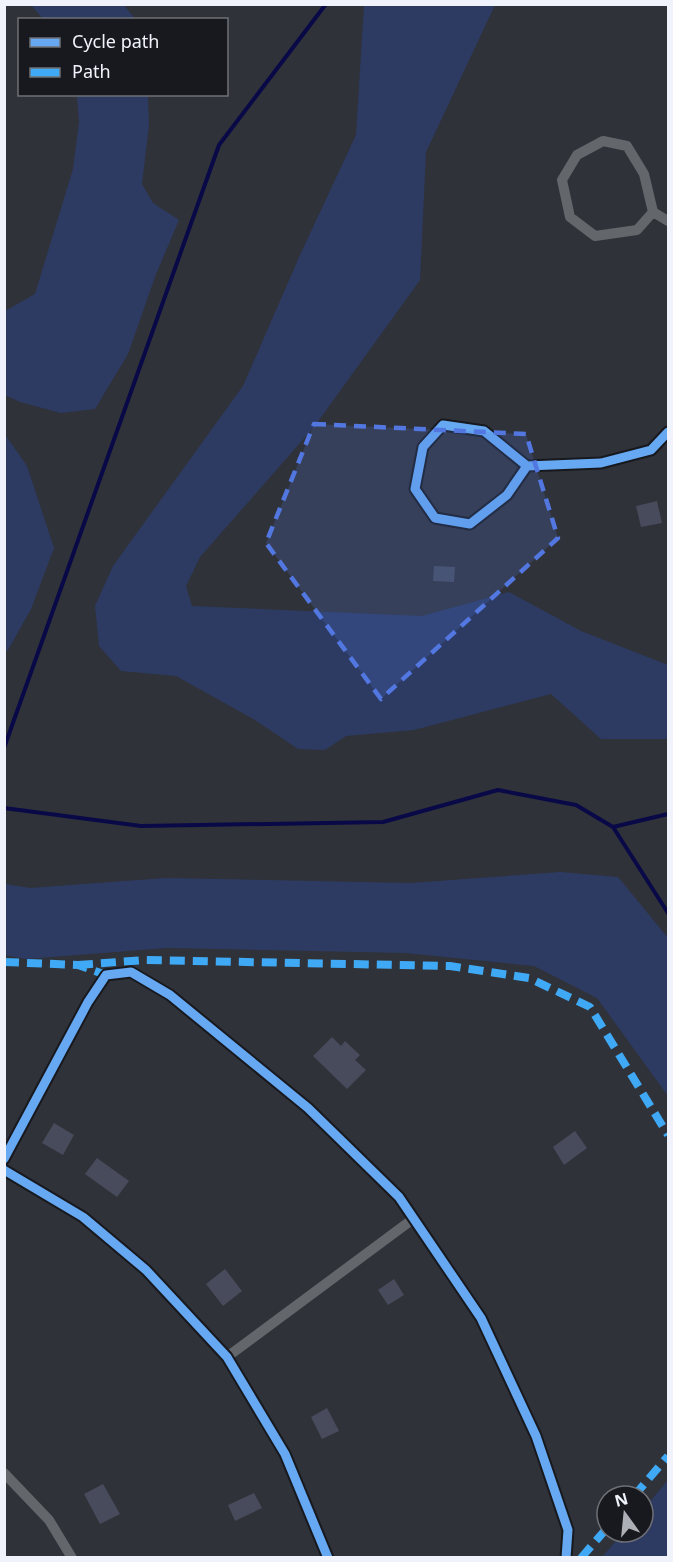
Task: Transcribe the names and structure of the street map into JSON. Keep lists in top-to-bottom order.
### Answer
{
  "legend": ["Cycle path", "Path"],
  "north": "top"
}
